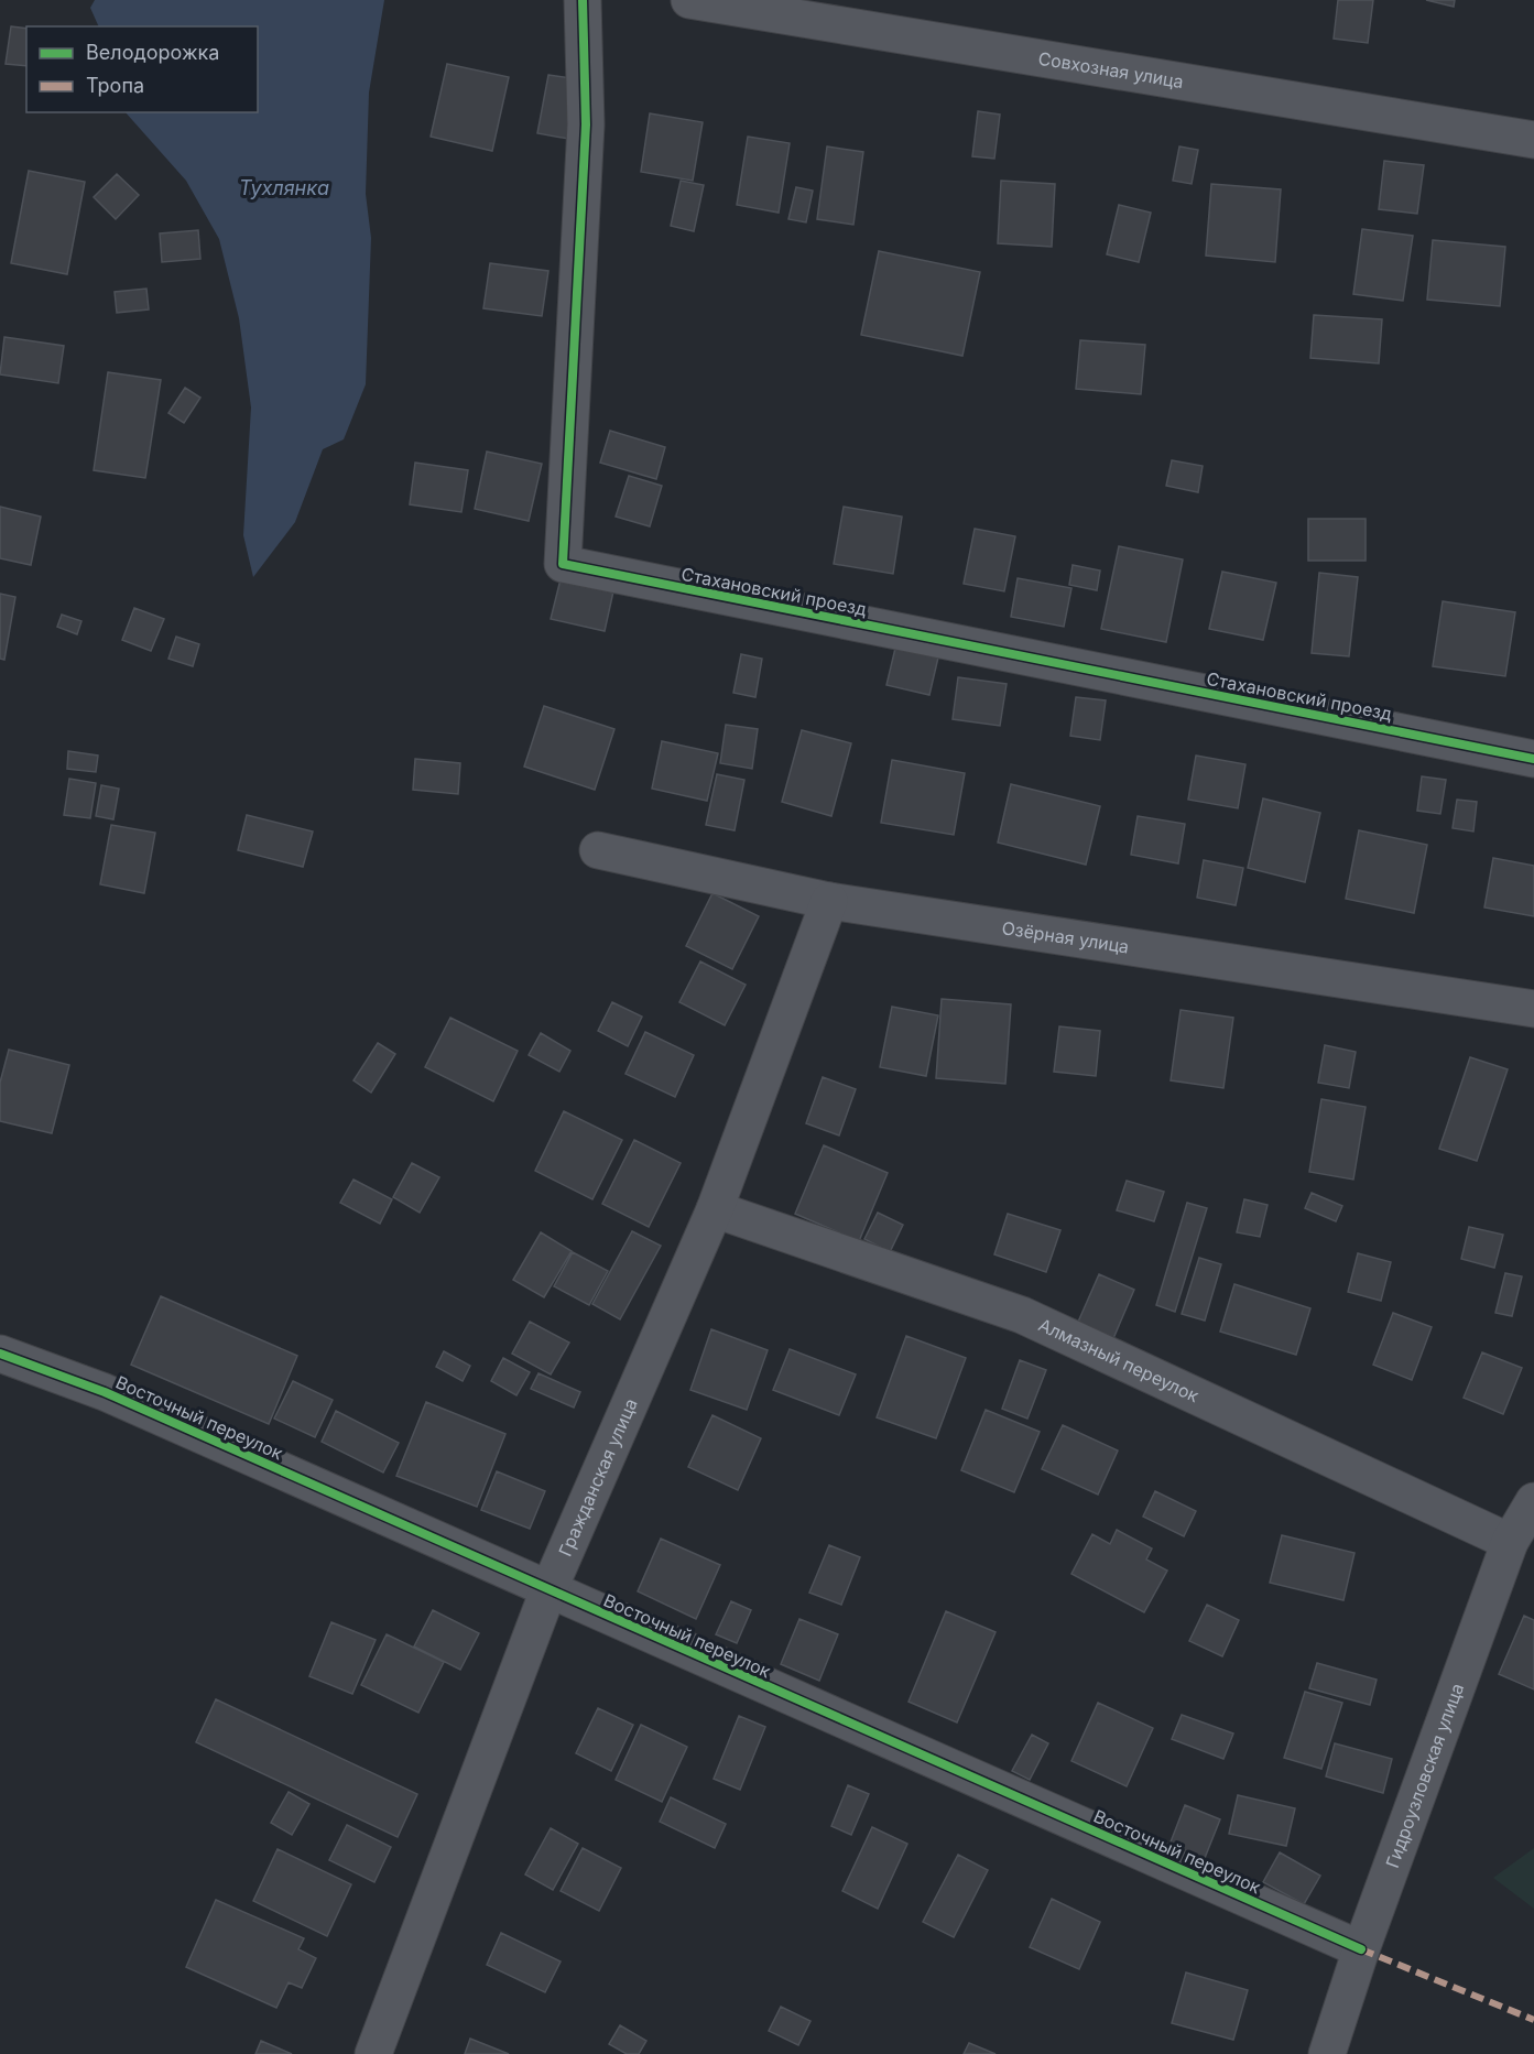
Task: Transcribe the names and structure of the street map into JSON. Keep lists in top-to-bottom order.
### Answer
{
  "streets": {
    "street": [
      "Совхозная улица",
      "Стахановский проезд",
      "Озёрная улица",
      "Алмазный переулок",
      "Восточный переулок",
      "Гражданская улица",
      "Гидроузловская улица"
    ]
  },
  "crossings": [
    ["Озёрная улица", "Гражданская улица"],
    ["Алмазный переулок", "Гражданская улица"],
    ["Алмазный переулок", "Гидроузловская улица"],
    ["Восточный переулок", "Гражданская улица"],
    ["Восточный переулок", "Гидроузловская улица"]
  ],
  "water": ["Тухлянка"],
  "legend": ["Велодорожка", "Тропа"]
}
